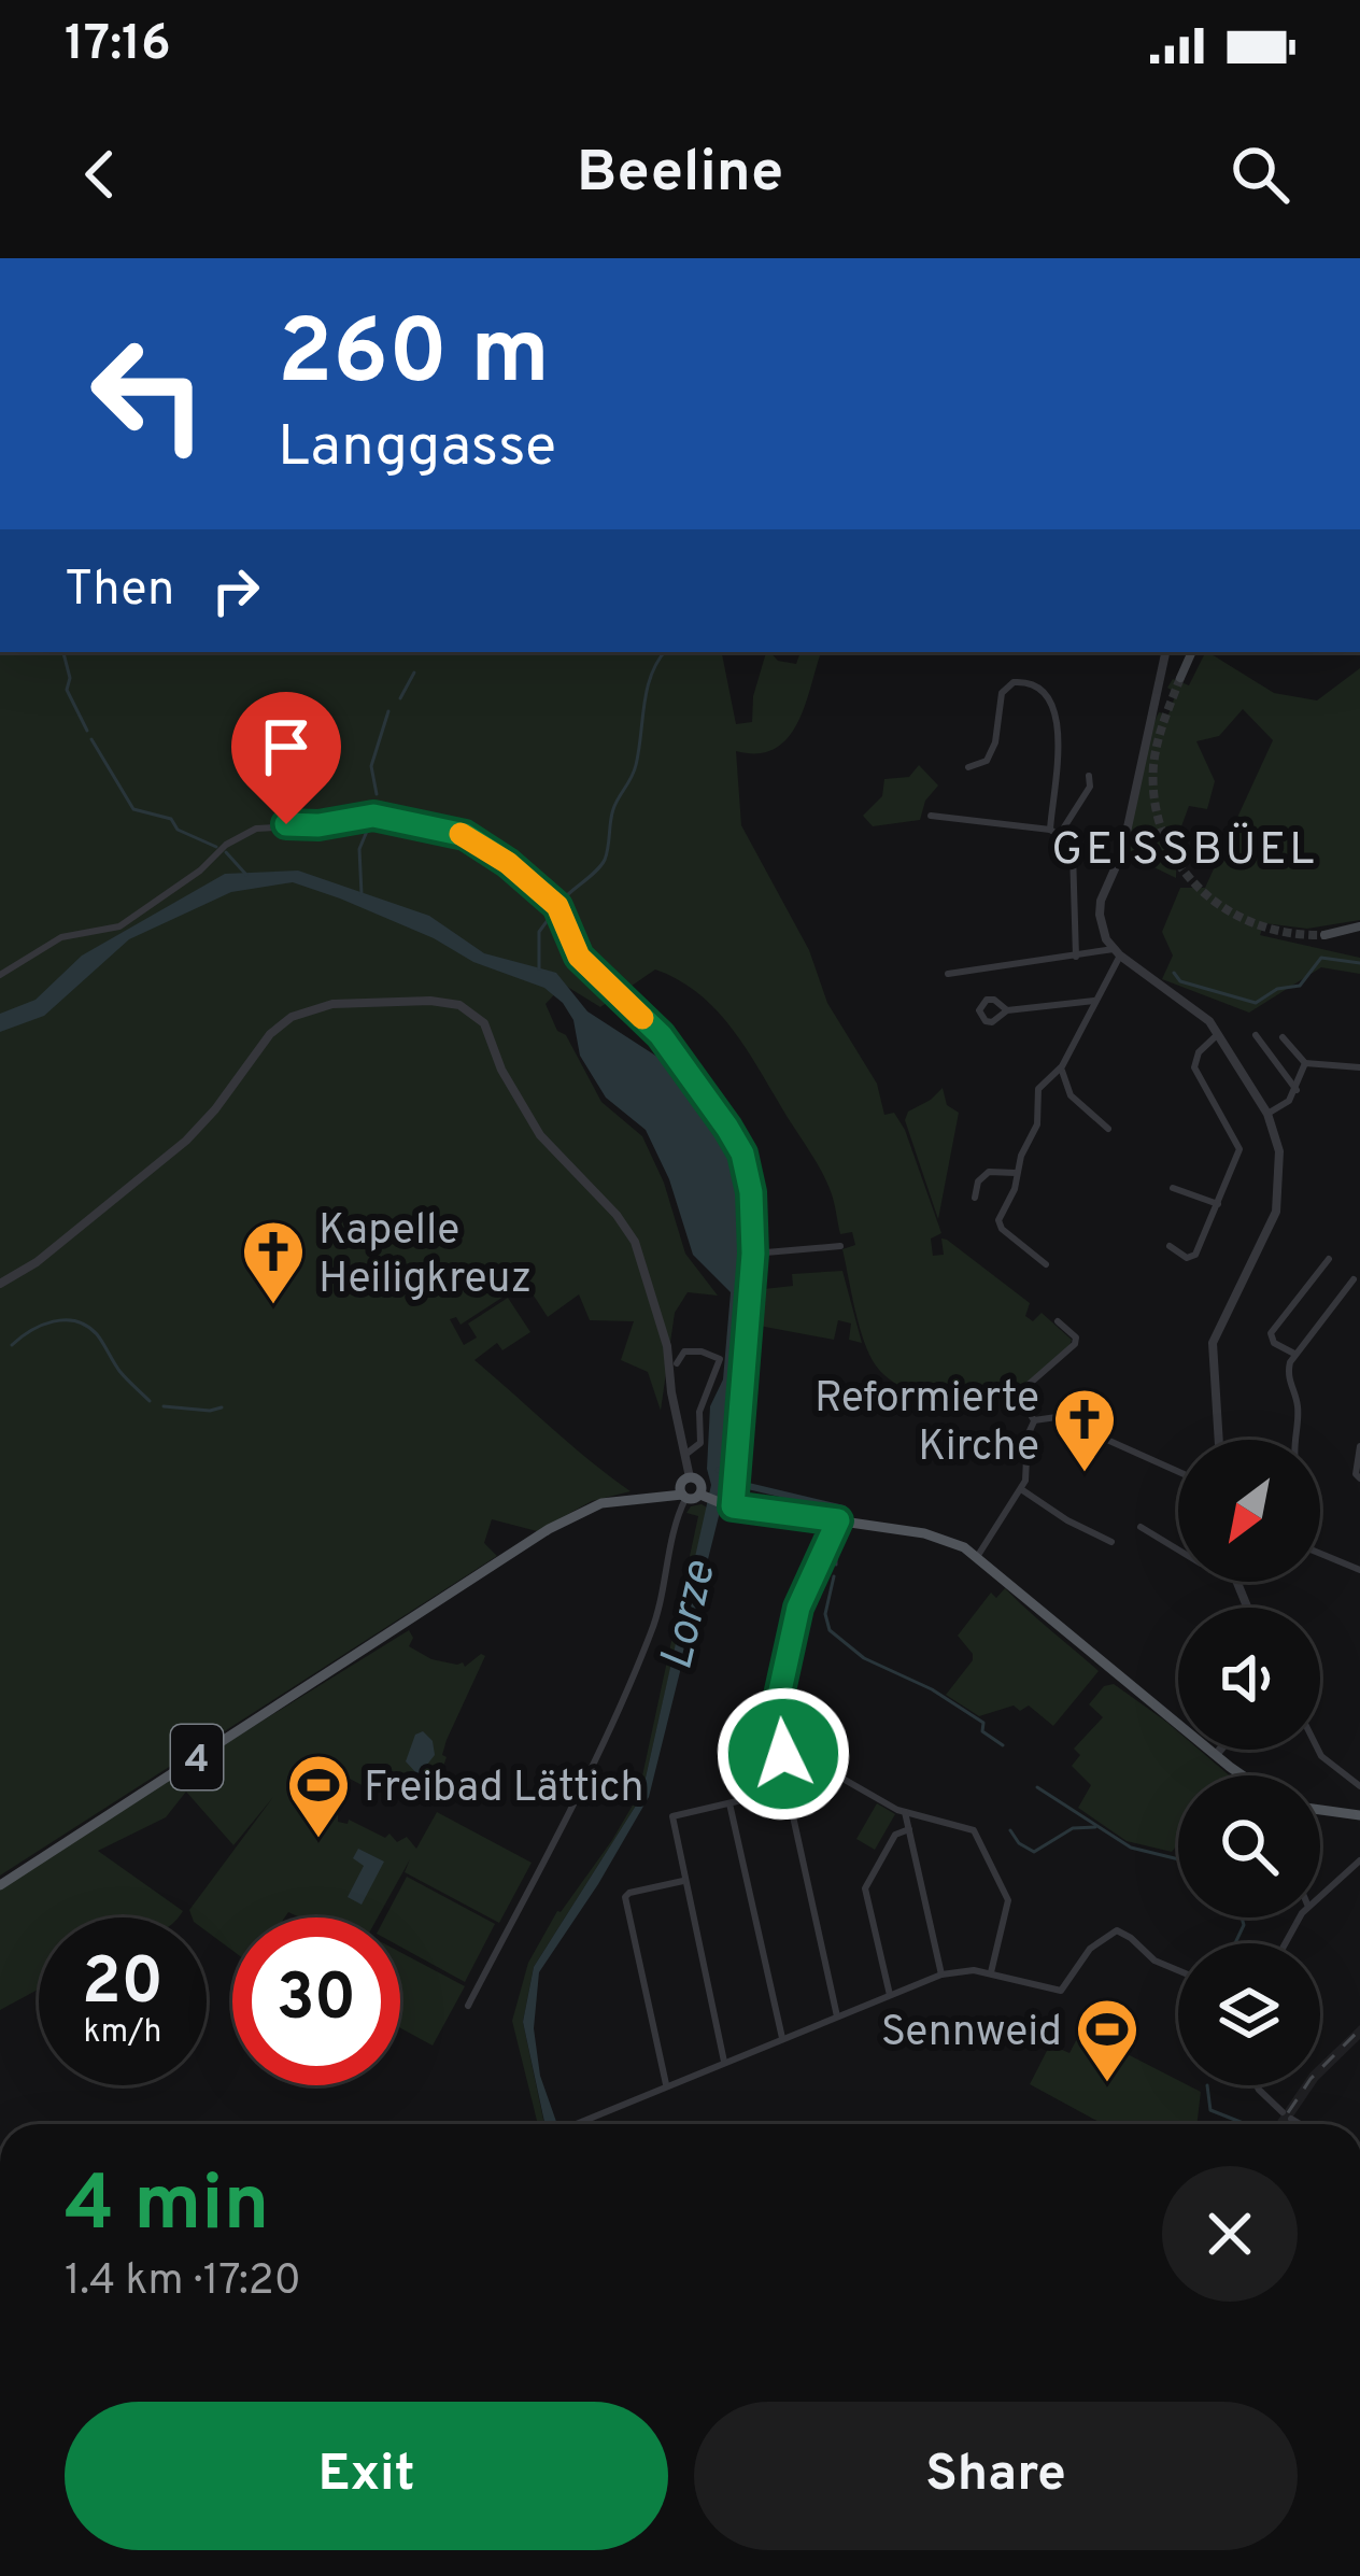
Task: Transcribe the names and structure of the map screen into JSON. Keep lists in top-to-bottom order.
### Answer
{
  "streets": {
    "main road": ["4"]
  },
  "districts": ["GEISSBÜEL"],
  "water": ["Lorze"],
  "places": {
    "church": ["Kapelle Heiligkreuz", "Reformierte Kirche"],
    "sports": ["Freibad Lättich", "Sennweid"]
  },
  "north": "bottom left",
  "page": {
    "status": "17:16",
    "header": "Beeline",
    "turn": ["260 m", "Langgasse"],
    "then": "Then",
    "speed": "20 km/h",
    "limit": "30",
    "heading": ["4 min", "1.4 km · 17:20"],
    "buttons": ["Exit", "Share"]
  }
}
